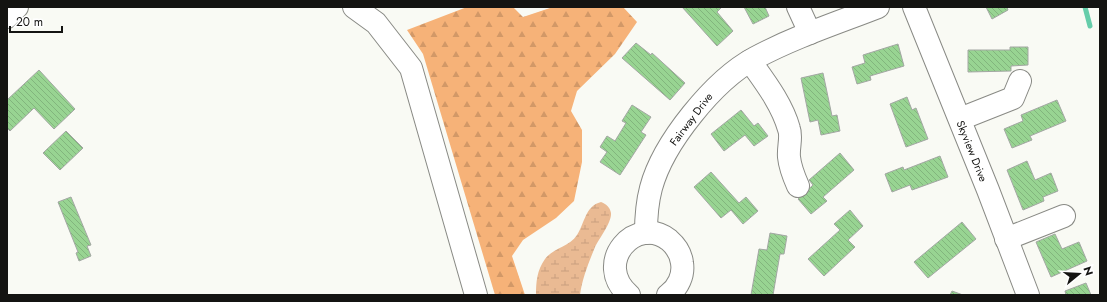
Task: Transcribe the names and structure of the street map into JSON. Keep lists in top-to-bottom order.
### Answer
{
  "streets": {
    "street": ["Fairway Drive", "Skyview Drive"]
  },
  "scale_bar": "20 m",
  "north": "right"
}
